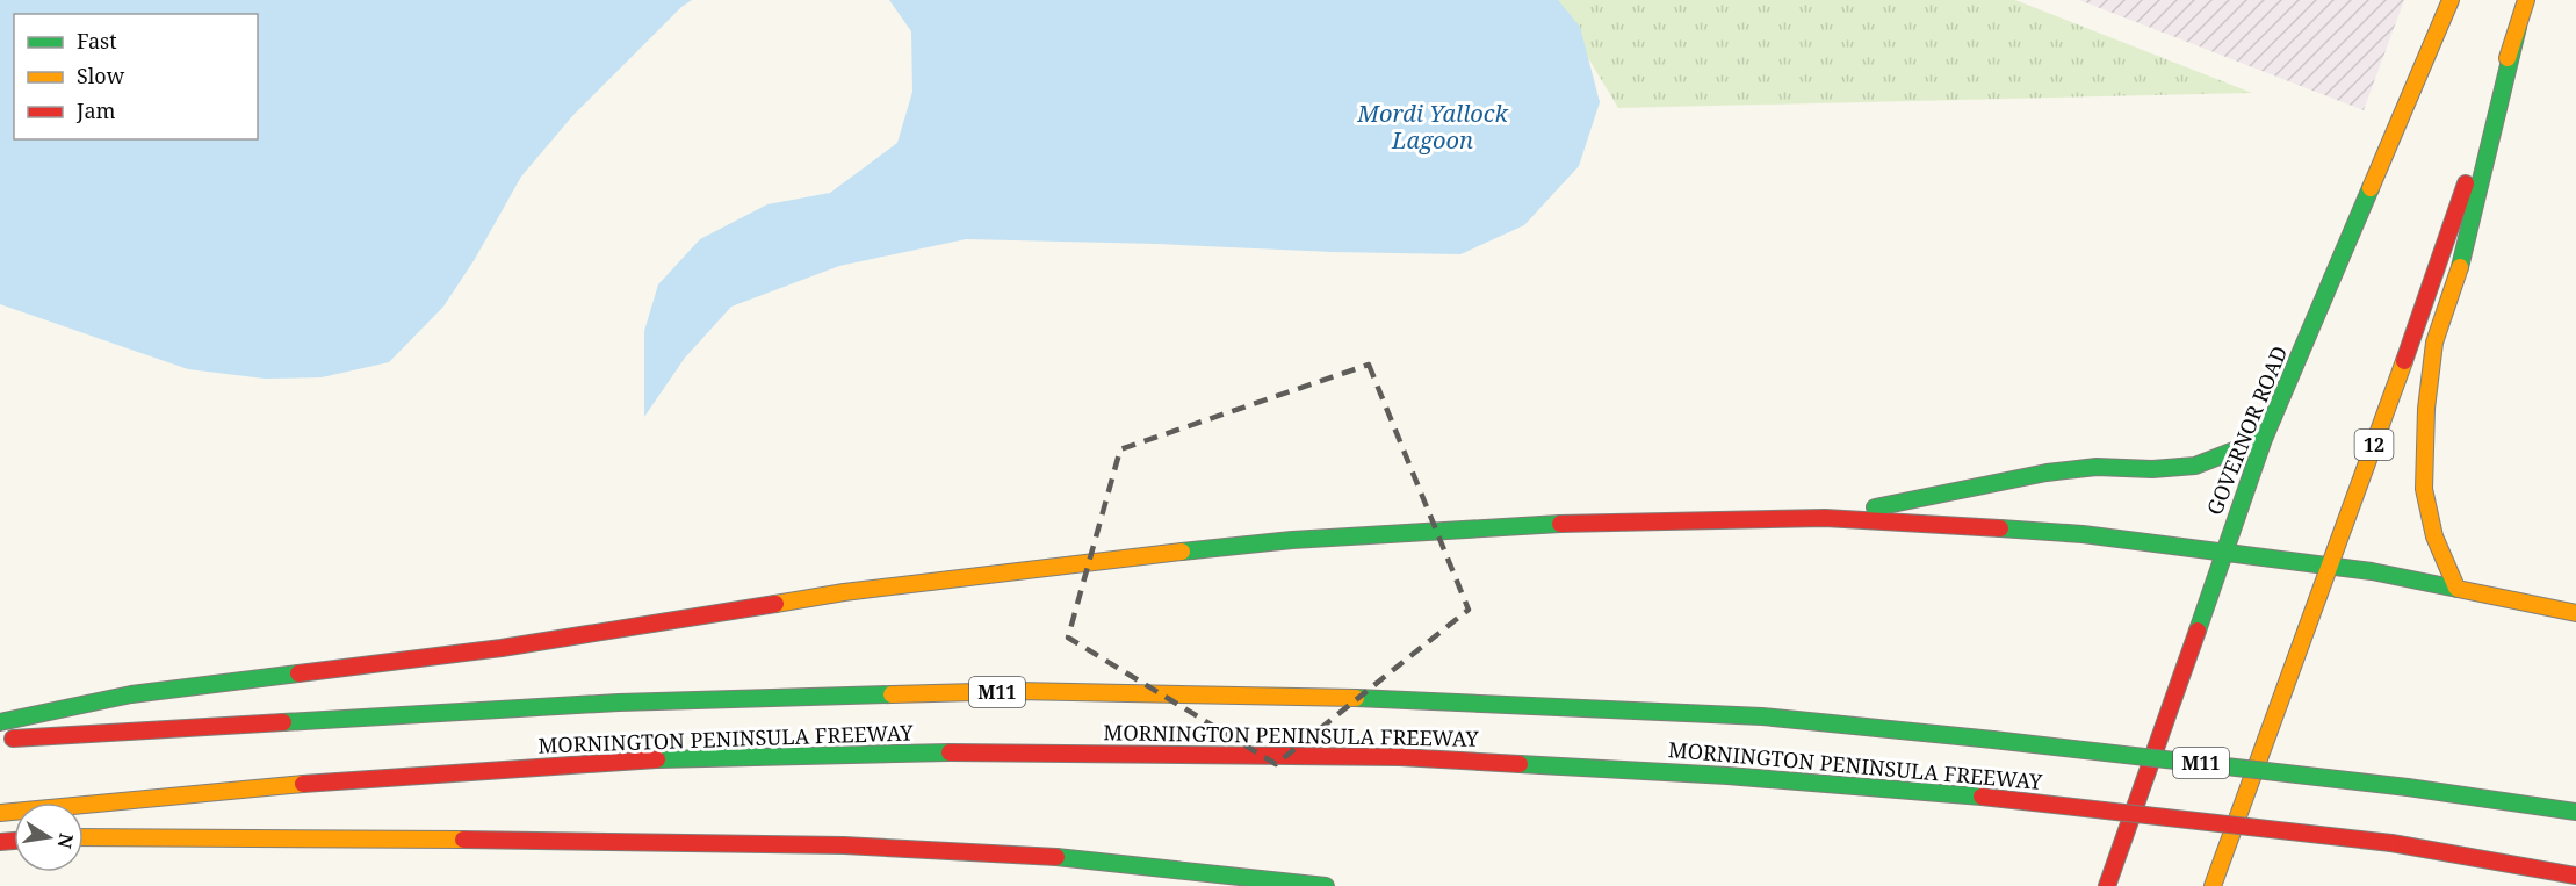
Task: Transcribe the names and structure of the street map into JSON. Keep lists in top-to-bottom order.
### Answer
{
  "streets": {
    "main road": [
      "GOVERNOR ROAD",
      "12",
      "M11",
      "MORNINGTON PENINSULA FREEWAY"
    ]
  },
  "water": ["Mordi Yallock Lagoon"],
  "legend": ["Fast", "Slow", "Jam"],
  "north": "right"
}
